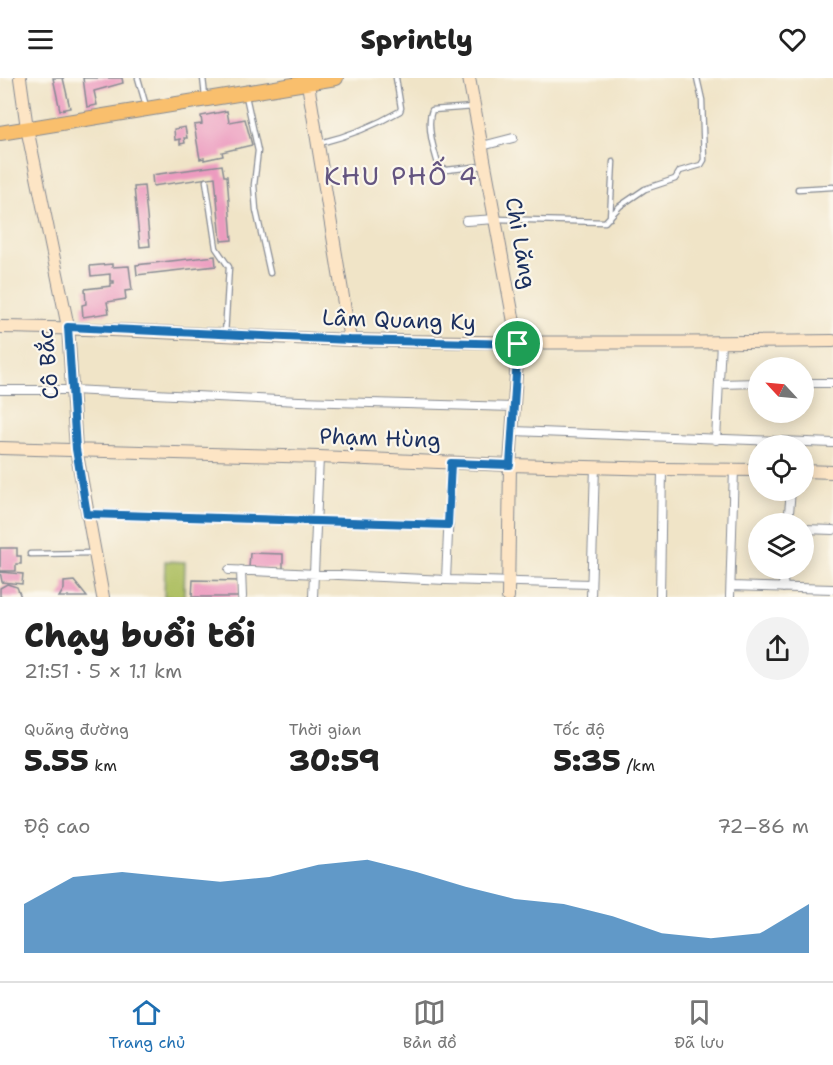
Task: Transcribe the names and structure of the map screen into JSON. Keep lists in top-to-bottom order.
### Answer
{
  "streets": {
    "street": [
      "Chi Lăng",
      "Lâm Quang Ky",
      "Cô Bắc",
      "Phạm Hùng"
    ]
  },
  "crossings": [
    ["Chi Lăng", "Lâm Quang Ky"],
    ["Chi Lăng", "Phạm Hùng"],
    ["Lâm Quang Ky", "Cô Bắc"],
    ["Cô Bắc", "Phạm Hùng"]
  ],
  "districts": ["KHU PHỐ 4"],
  "north": "top left",
  "page": {
    "header": "Sprintly",
    "heading": ["Chạy buổi tối", "21:51 · 5 × 1.1 km"],
    "stats": [
      ["Quãng đường", "5.55 km"],
      ["Thời gian", "30:59"],
      ["Tốc độ", "5:35 /km"]
    ],
    "chart": ["Độ cao", "72–86 m"],
    "tabs": ["Trang chủ", "Bản đồ", "Đã lưu"]
  }
}
